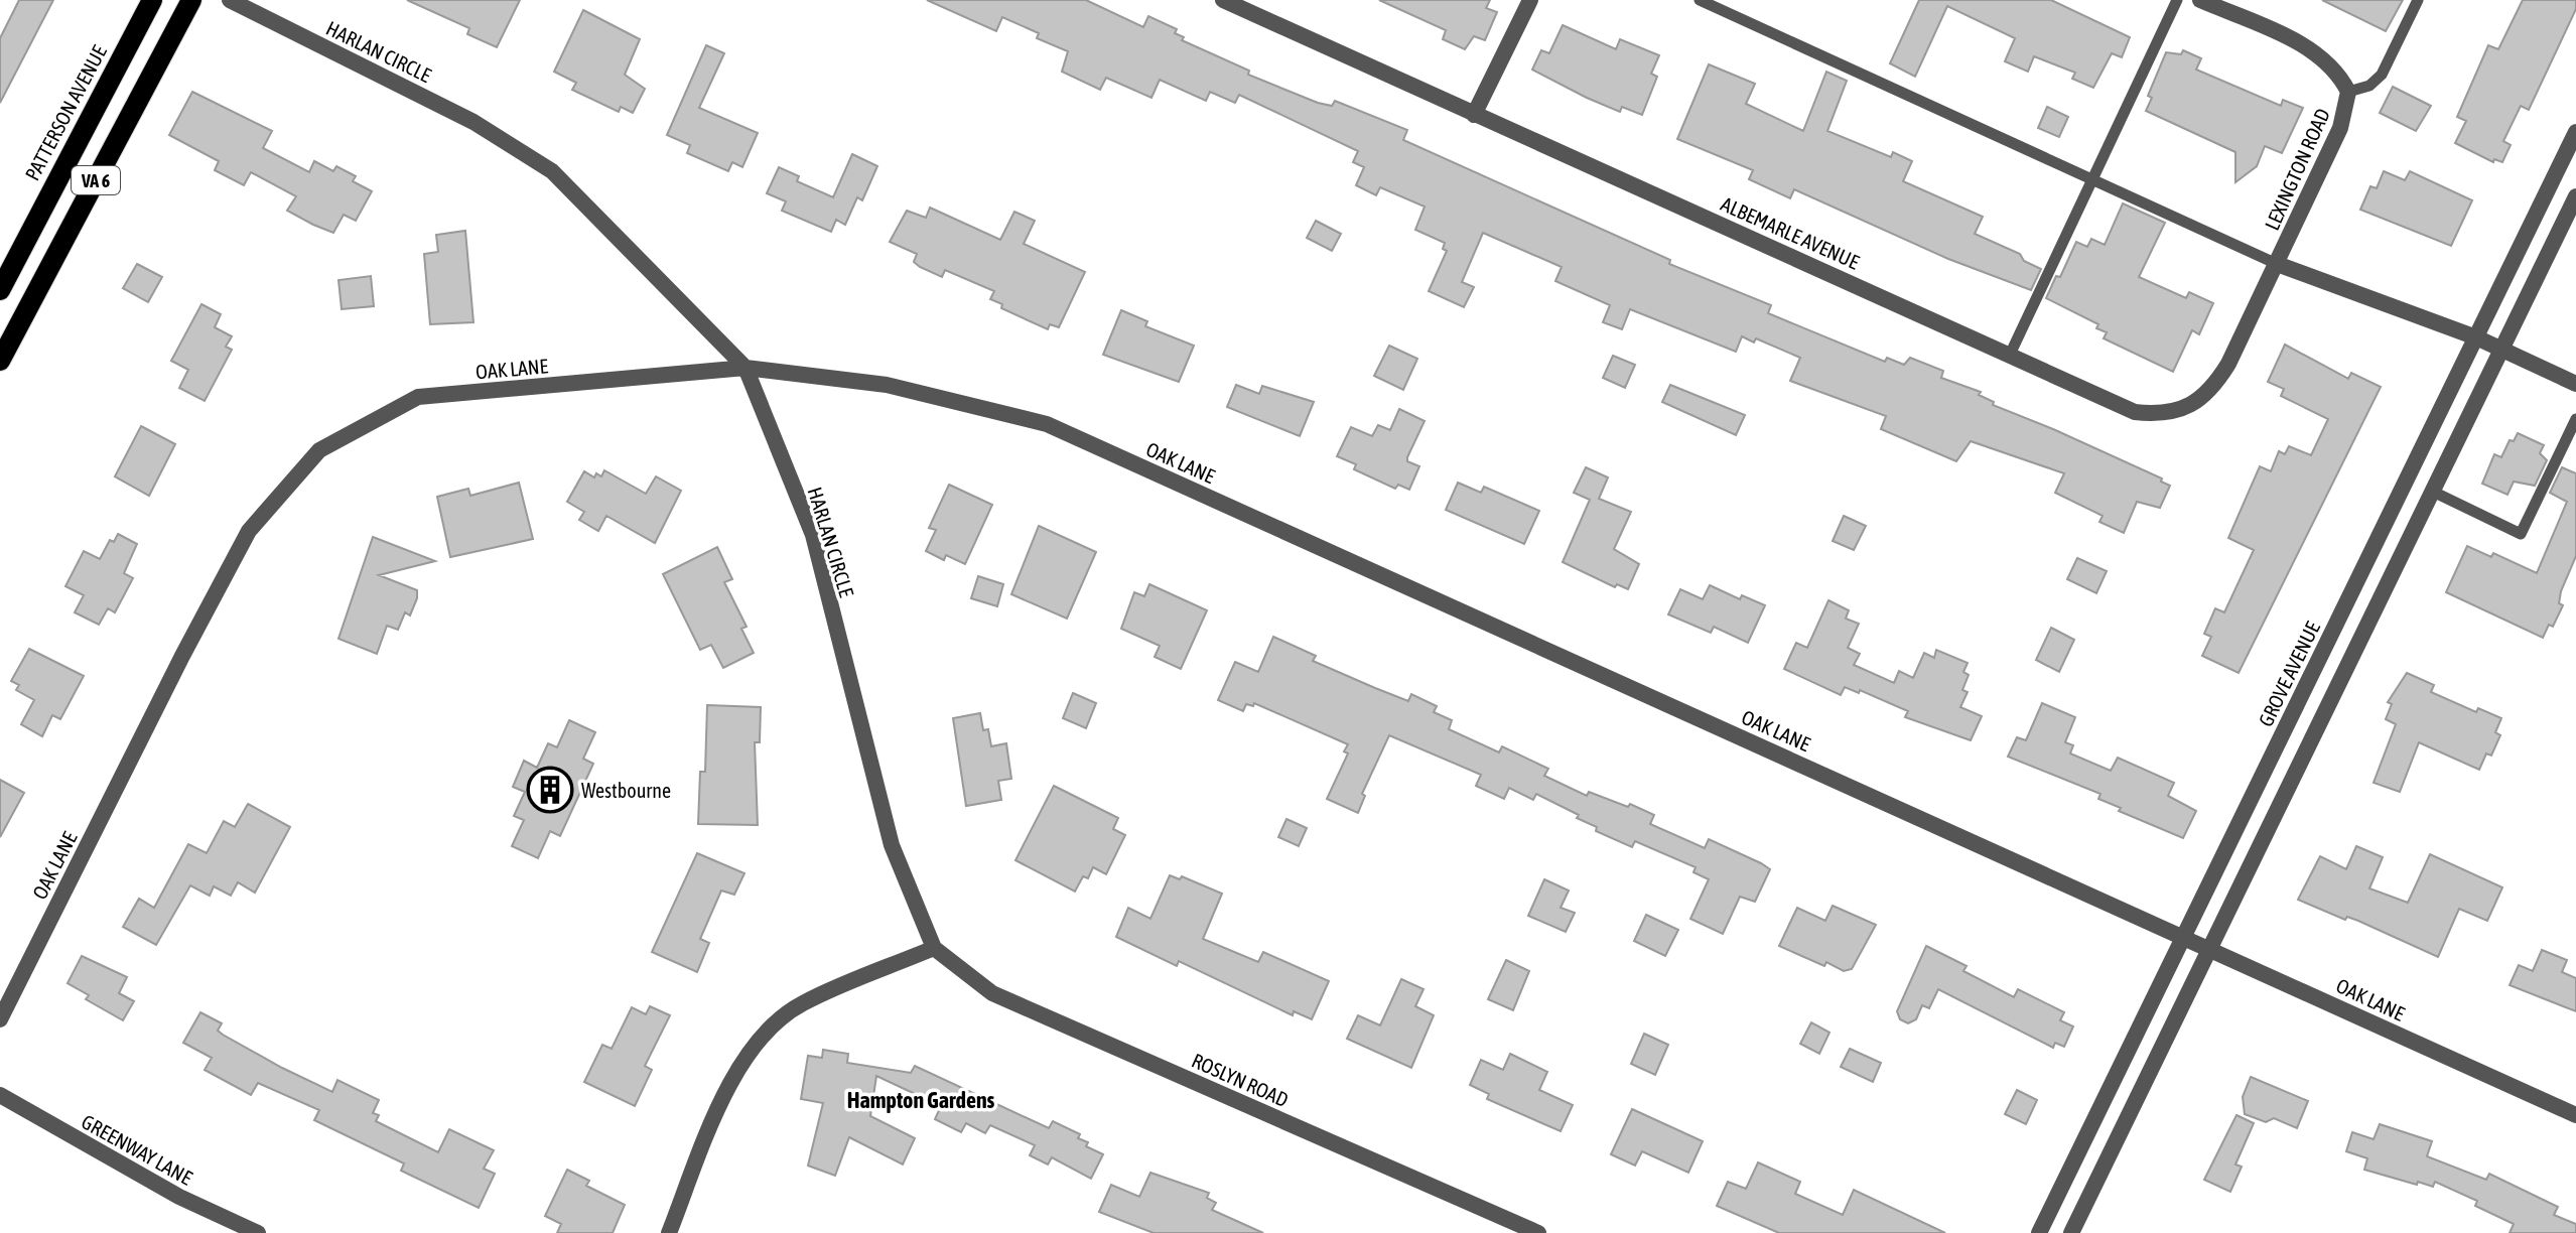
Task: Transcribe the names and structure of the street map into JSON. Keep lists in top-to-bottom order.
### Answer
{
  "streets": {
    "main road": ["PATTERSON AVENUE", "VA 6"],
    "street": [
      "HARLAN CIRCLE",
      "LEXINGTON ROAD",
      "ALBEMARLE AVENUE",
      "OAK LANE",
      "GROVE AVENUE",
      "ROSLYN ROAD",
      "GREENWAY LANE"
    ]
  },
  "crossings": [
    ["HARLAN CIRCLE", "OAK LANE"],
    ["HARLAN CIRCLE", "ROSLYN ROAD"],
    ["LEXINGTON ROAD", "ALBEMARLE AVENUE"],
    ["LEXINGTON ROAD", "GROVE AVENUE"],
    ["OAK LANE", "GROVE AVENUE"]
  ],
  "districts": ["Hampton Gardens"],
  "places": {
    "building": ["Westbourne"]
  }
}
